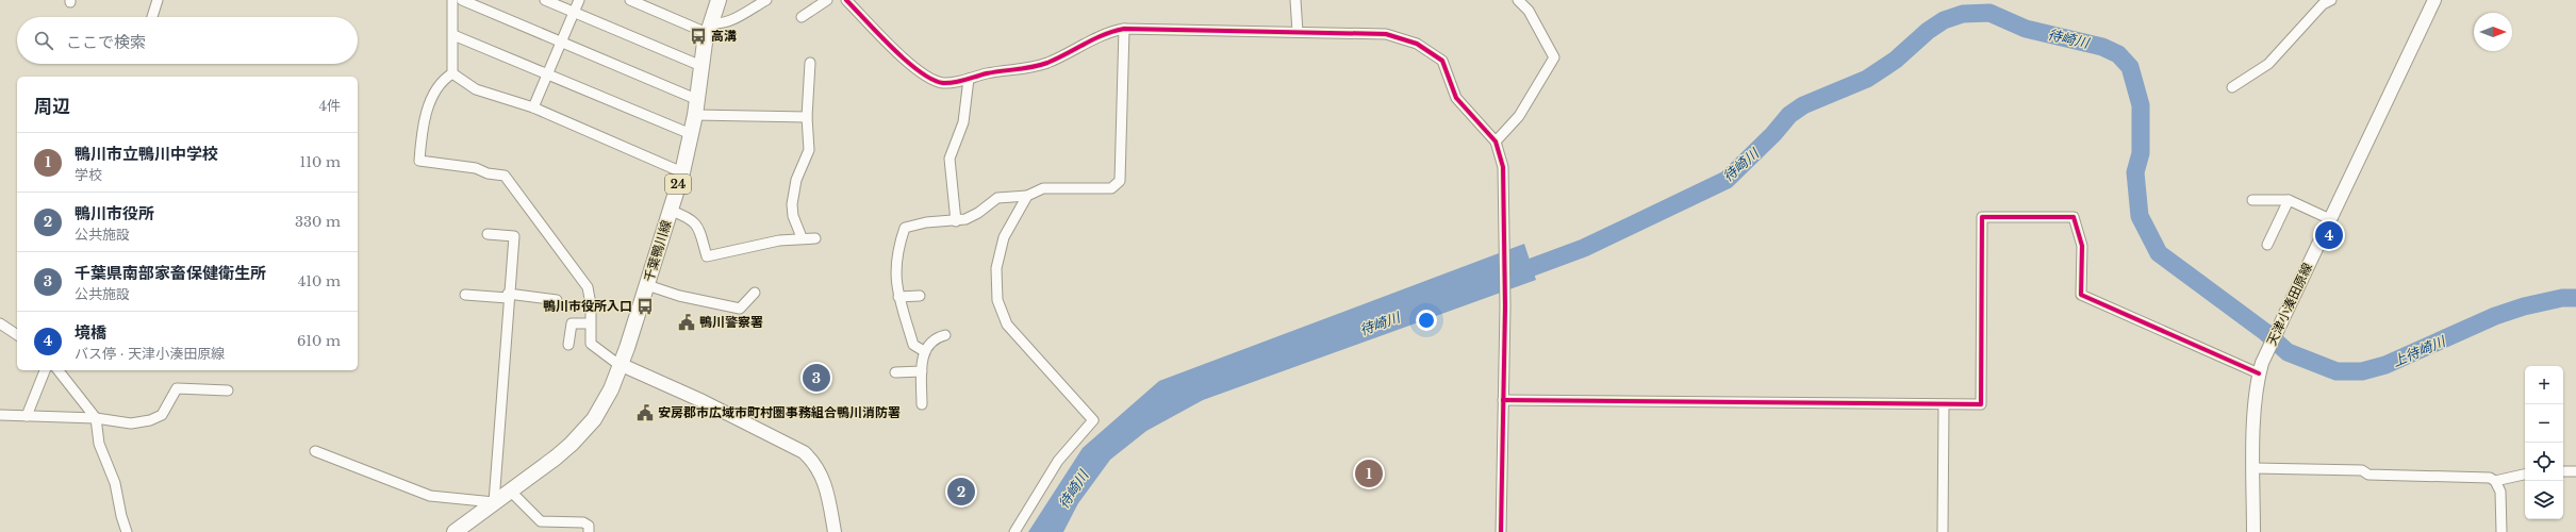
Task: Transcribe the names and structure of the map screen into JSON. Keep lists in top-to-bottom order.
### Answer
{
  "streets": {
    "main road": ["24", "千葉鴨川線", "天津小湊田原線"]
  },
  "water": ["待崎川", "上待崎川"],
  "places": {
    "bus stop": ["高溝", "鴨川市役所入口"],
    "public building": ["鴨川警察署", "安房郡市広域市町村圏事務組合鴨川消防署"]
  },
  "north": "right",
  "page": {
    "search": "ここで検索",
    "heading": ["周辺", "4件"],
    "list": [
      {
        "mark": "1",
        "name": "鴨川市立鴨川中学校",
        "note": "学校",
        "value": "110 m"
      },
      {
        "mark": "2",
        "name": "鴨川市役所",
        "note": "公共施設",
        "value": "330 m"
      },
      {
        "mark": "3",
        "name": "千葉県南部家畜保健衛生所",
        "note": "公共施設",
        "value": "410 m"
      },
      {
        "mark": "4",
        "name": "境橋",
        "note": "バス停 · 天津小湊田原線",
        "value": "610 m"
      }
    ],
    "pins": [
      "4",
      "3",
      "1",
      "2"
    ],
    "map_buttons": ["+", "−"]
  }
}
